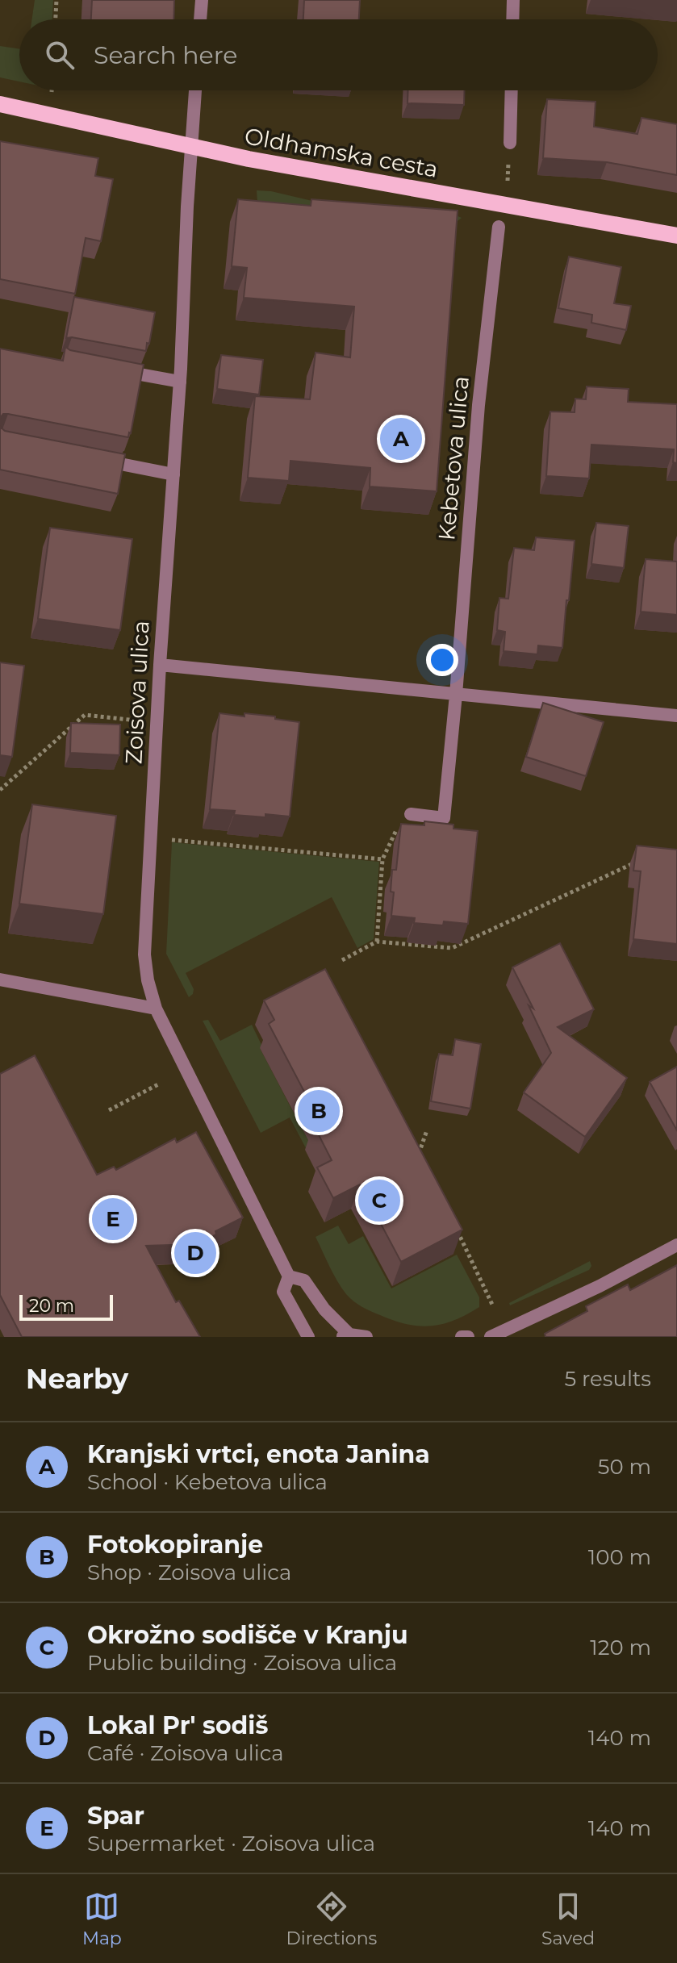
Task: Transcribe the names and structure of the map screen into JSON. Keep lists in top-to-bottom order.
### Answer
{
  "streets": {
    "main road": ["Oldhamska cesta"],
    "street": ["Kebetova ulica", "Zoisova ulica"]
  },
  "crossings": [
    ["Oldhamska cesta", "Zoisova ulica"]
  ],
  "scale_bar": "20 m",
  "page": {
    "search": "Search here",
    "pins": [
      "A",
      "B",
      "C",
      "E",
      "D"
    ],
    "scale": "20 m",
    "heading": ["Nearby", "5 results"],
    "list": [
      {
        "mark": "A",
        "name": "Kranjski vrtci, enota Janina",
        "note": "School · Kebetova ulica",
        "value": "50 m"
      },
      {
        "mark": "B",
        "name": "Fotokopiranje",
        "note": "Shop · Zoisova ulica",
        "value": "100 m"
      },
      {
        "mark": "C",
        "name": "Okrožno sodišče v Kranju",
        "note": "Public building · Zoisova ulica",
        "value": "120 m"
      },
      {
        "mark": "D",
        "name": "Lokal Pr' sodiš",
        "note": "Café · Zoisova ulica",
        "value": "140 m"
      },
      {
        "mark": "E",
        "name": "Spar",
        "note": "Supermarket · Zoisova ulica",
        "value": "140 m"
      }
    ],
    "nav": ["Map", "Directions", "Saved"]
  }
}
